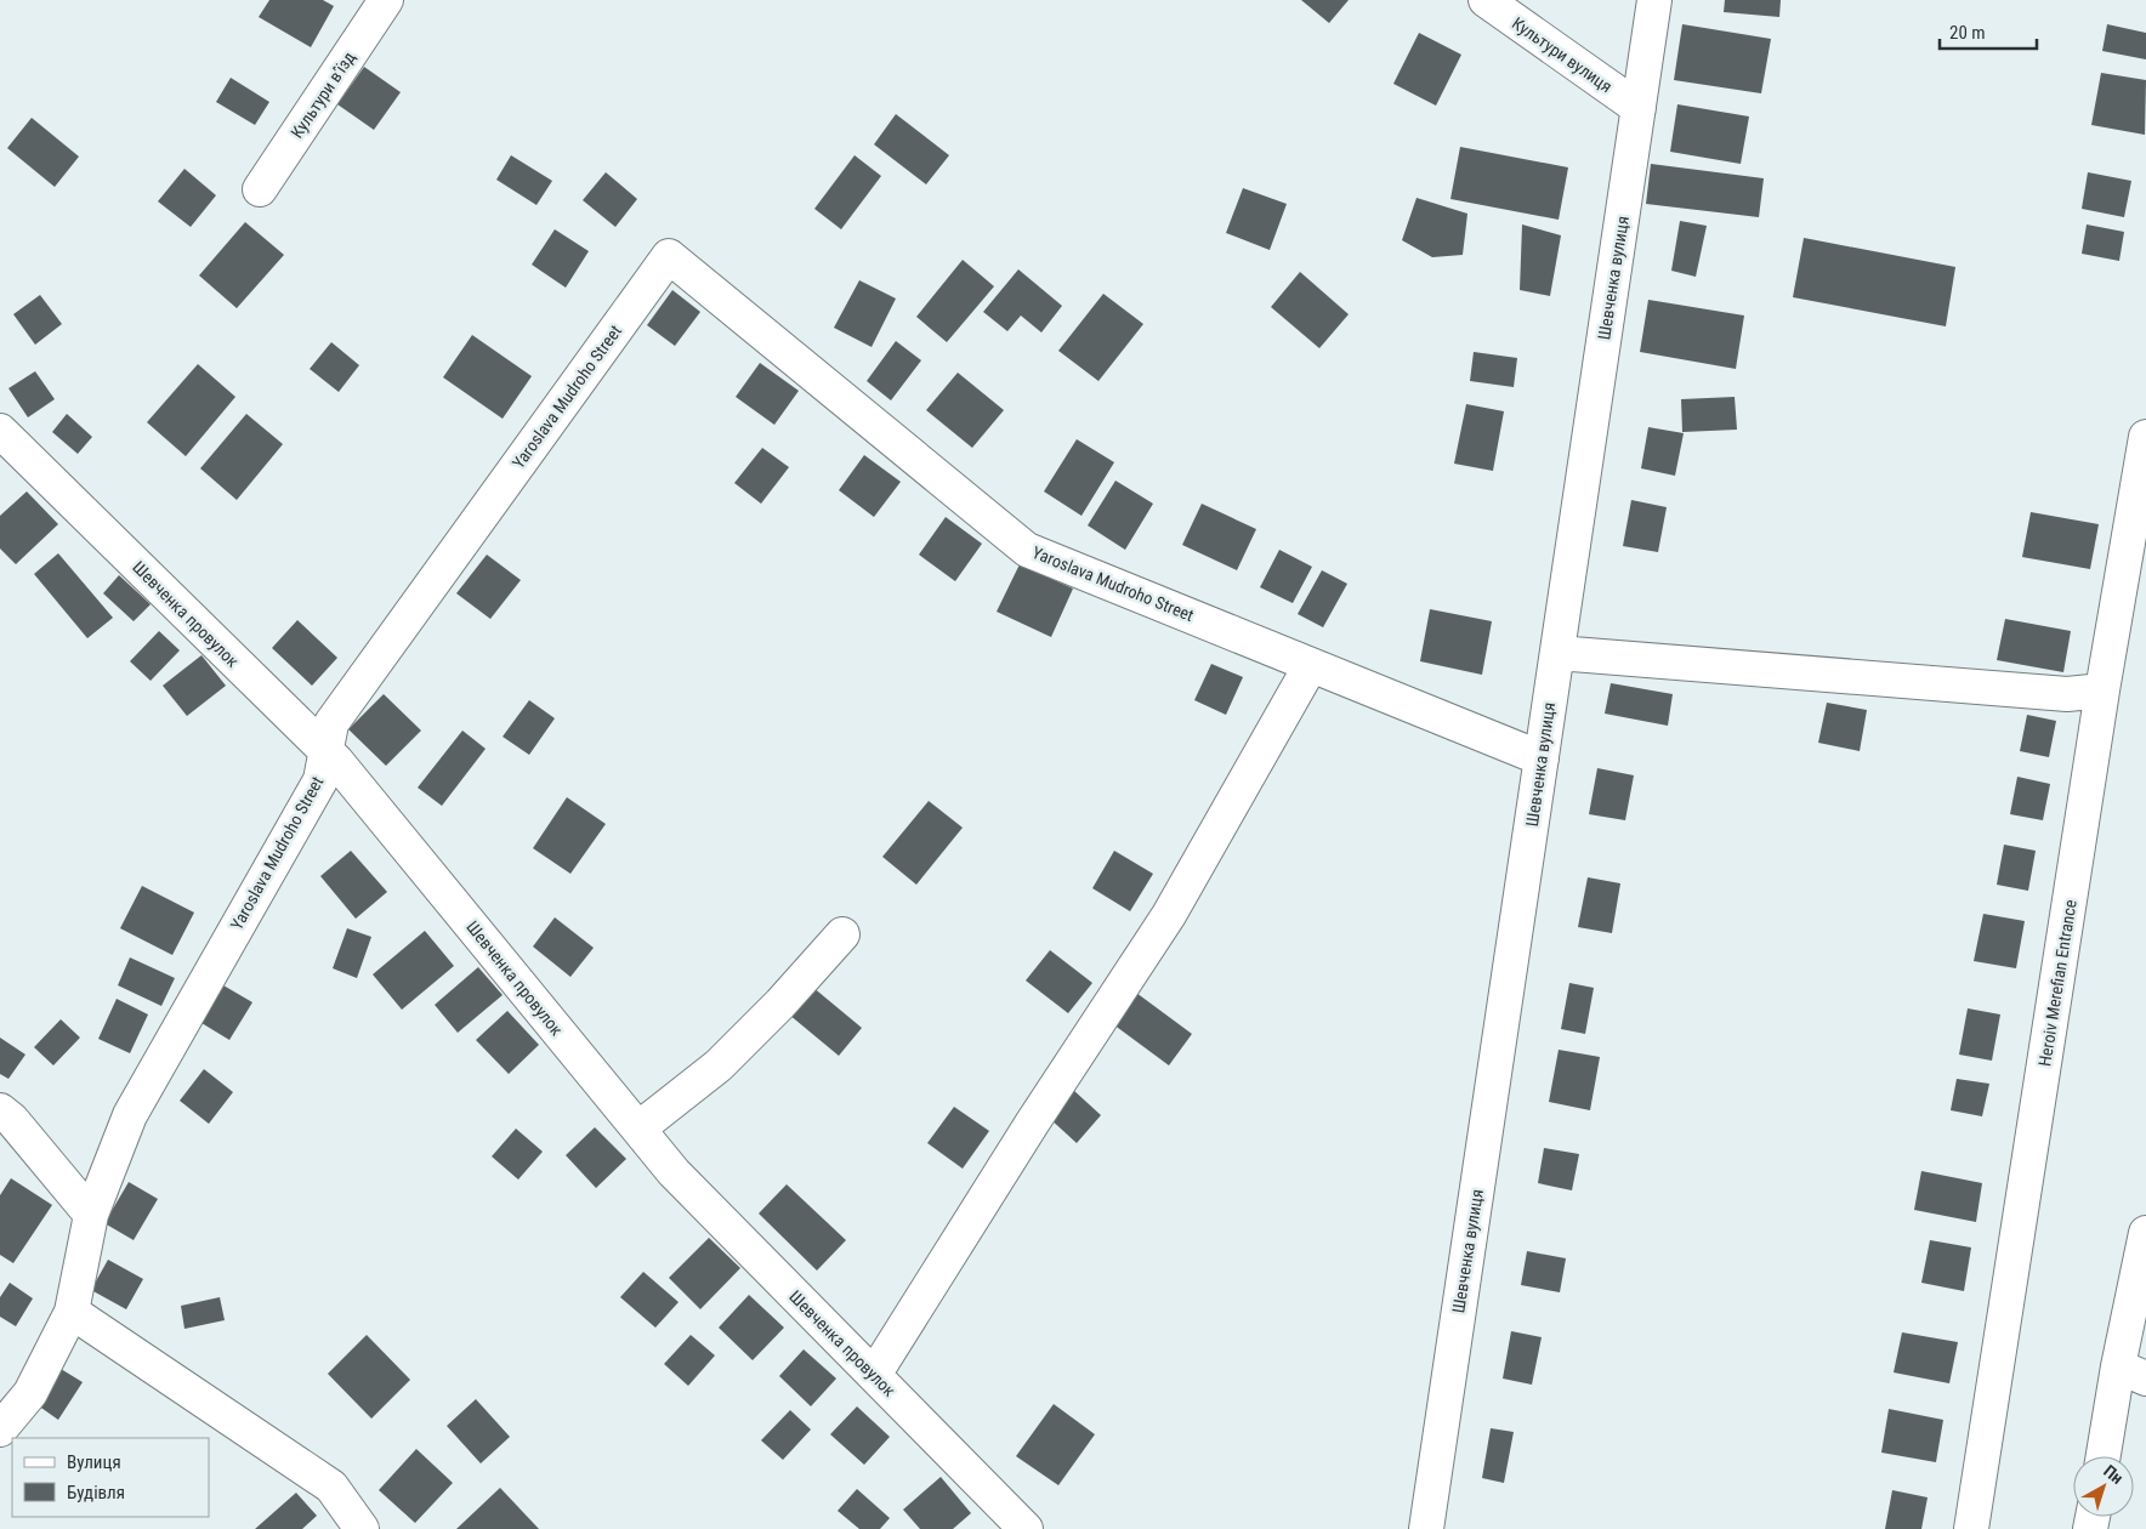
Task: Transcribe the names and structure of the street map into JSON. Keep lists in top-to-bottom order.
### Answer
{
  "streets": {
    "street": [
      "Культури вулиця",
      "Культури в’їзд",
      "Шевченка вулиця",
      "Yaroslava Mudroho Street",
      "Шевченка провулок",
      "Heroiv Merefian Entrance"
    ]
  },
  "crossings": [
    ["Культури вулиця", "Шевченка вулиця"],
    ["Шевченка вулиця", "Yaroslava Mudroho Street"],
    ["Yaroslava Mudroho Street", "Шевченка провулок"]
  ],
  "legend": ["Вулиця", "Будівля"],
  "scale_bar": "20 m",
  "north": "top right"
}
